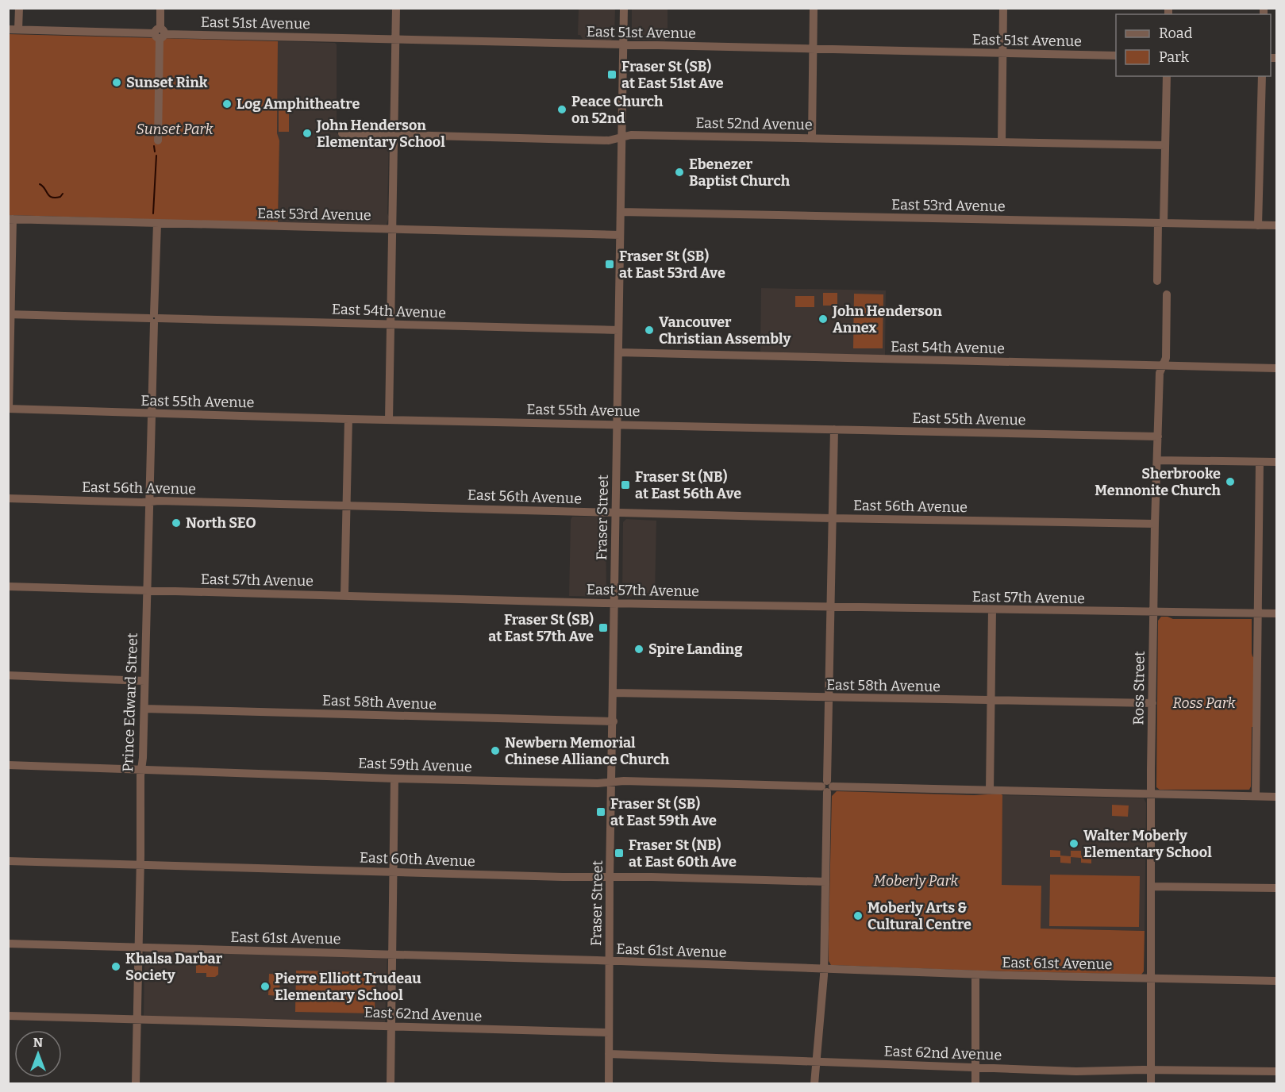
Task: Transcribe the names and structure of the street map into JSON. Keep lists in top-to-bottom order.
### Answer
{
  "streets": {
    "street": [
      "East 51st Avenue",
      "East 52nd Avenue",
      "East 53rd Avenue",
      "East 54th Avenue",
      "East 55th Avenue",
      "East 56th Avenue",
      "Fraser Street",
      "East 57th Avenue",
      "East 58th Avenue",
      "Ross Street",
      "Prince Edward Street",
      "East 59th Avenue",
      "East 60th Avenue",
      "East 61st Avenue",
      "East 62nd Avenue"
    ]
  },
  "crossings": [
    ["East 51st Avenue", "Fraser Street"],
    ["East 52nd Avenue", "Fraser Street"],
    ["East 53rd Avenue", "Fraser Street"],
    ["East 53rd Avenue", "Prince Edward Street"],
    ["East 54th Avenue", "Fraser Street"],
    ["East 54th Avenue", "Ross Street"],
    ["East 54th Avenue", "Prince Edward Street"],
    ["East 55th Avenue", "Fraser Street"],
    ["East 55th Avenue", "Ross Street"],
    ["East 55th Avenue", "Prince Edward Street"],
    ["East 56th Avenue", "Fraser Street"],
    ["East 56th Avenue", "Ross Street"],
    ["East 56th Avenue", "Prince Edward Street"],
    ["Fraser Street", "East 57th Avenue"],
    ["Fraser Street", "East 58th Avenue"],
    ["Fraser Street", "East 59th Avenue"],
    ["Fraser Street", "East 60th Avenue"],
    ["Fraser Street", "East 61st Avenue"],
    ["Fraser Street", "East 62nd Avenue"],
    ["East 57th Avenue", "Ross Street"],
    ["East 57th Avenue", "Prince Edward Street"],
    ["East 58th Avenue", "Ross Street"],
    ["East 58th Avenue", "Prince Edward Street"],
    ["Ross Street", "East 59th Avenue"],
    ["Ross Street", "East 61st Avenue"],
    ["Ross Street", "East 62nd Avenue"],
    ["Prince Edward Street", "East 59th Avenue"],
    ["Prince Edward Street", "East 60th Avenue"],
    ["Prince Edward Street", "East 61st Avenue"],
    ["Prince Edward Street", "East 62nd Avenue"]
  ],
  "parks": ["Sunset Park", "Ross Park", "Moberly Park"],
  "places": {
    "transit": [
      "Fraser St (SB) at East 51st Ave",
      "Fraser St (SB) at East 53rd Ave",
      "Fraser St (NB) at East 56th Ave",
      "Fraser St (SB) at East 57th Ave",
      "Fraser St (SB) at East 59th Ave",
      "Fraser St (NB) at East 60th Ave"
    ],
    "other": [
      "Sunset Rink",
      "Log Amphitheatre",
      "Peace Church on 52nd",
      "John Henderson Elementary School",
      "Ebenezer Baptist Church",
      "John Henderson Annex",
      "Vancouver Christian Assembly",
      "Sherbrooke Mennonite Church",
      "North SEO",
      "Spire Landing",
      "Newbern Memorial Chinese Alliance Church",
      "Walter Moberly Elementary School",
      "Moberly Arts & Cultural Centre",
      "Khalsa Darbar Society",
      "Pierre Elliott Trudeau Elementary School"
    ]
  },
  "legend": ["Road", "Park"],
  "north": "top"
}
